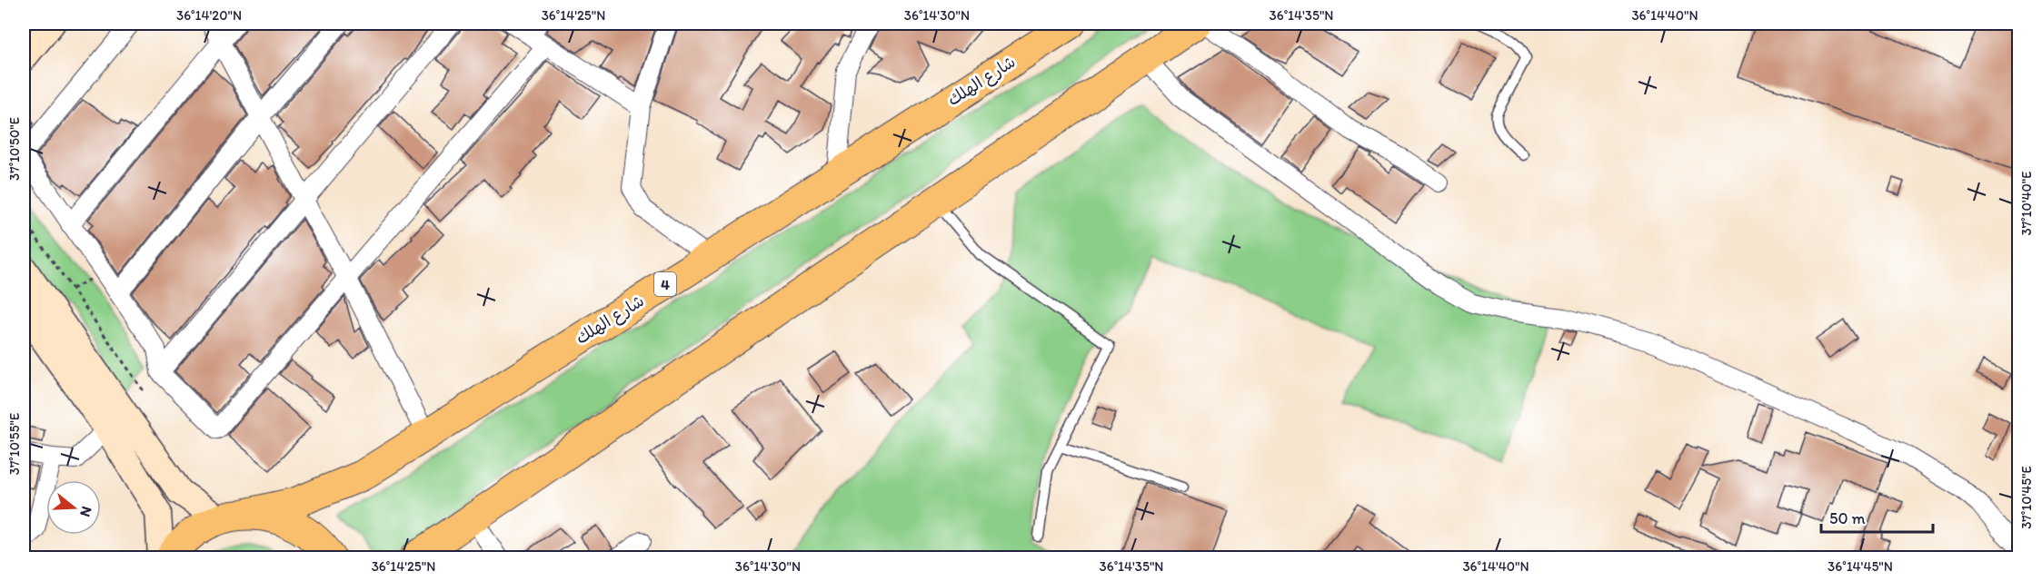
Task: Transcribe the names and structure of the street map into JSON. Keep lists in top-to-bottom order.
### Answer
{
  "streets": {
    "highway": ["شارع الهلك", "4"]
  },
  "scale_bar": "50 m",
  "north": "right",
  "coordinates": [
    "36°14'20\"N",
    "36°14'25\"N",
    "36°14'30\"N",
    "36°14'35\"N",
    "36°14'40\"N",
    "37°10'50\"E",
    "37°10'40\"E",
    "37°10'55\"E",
    "37°10'45\"E",
    "36°14'45\"N"
  ]
}
